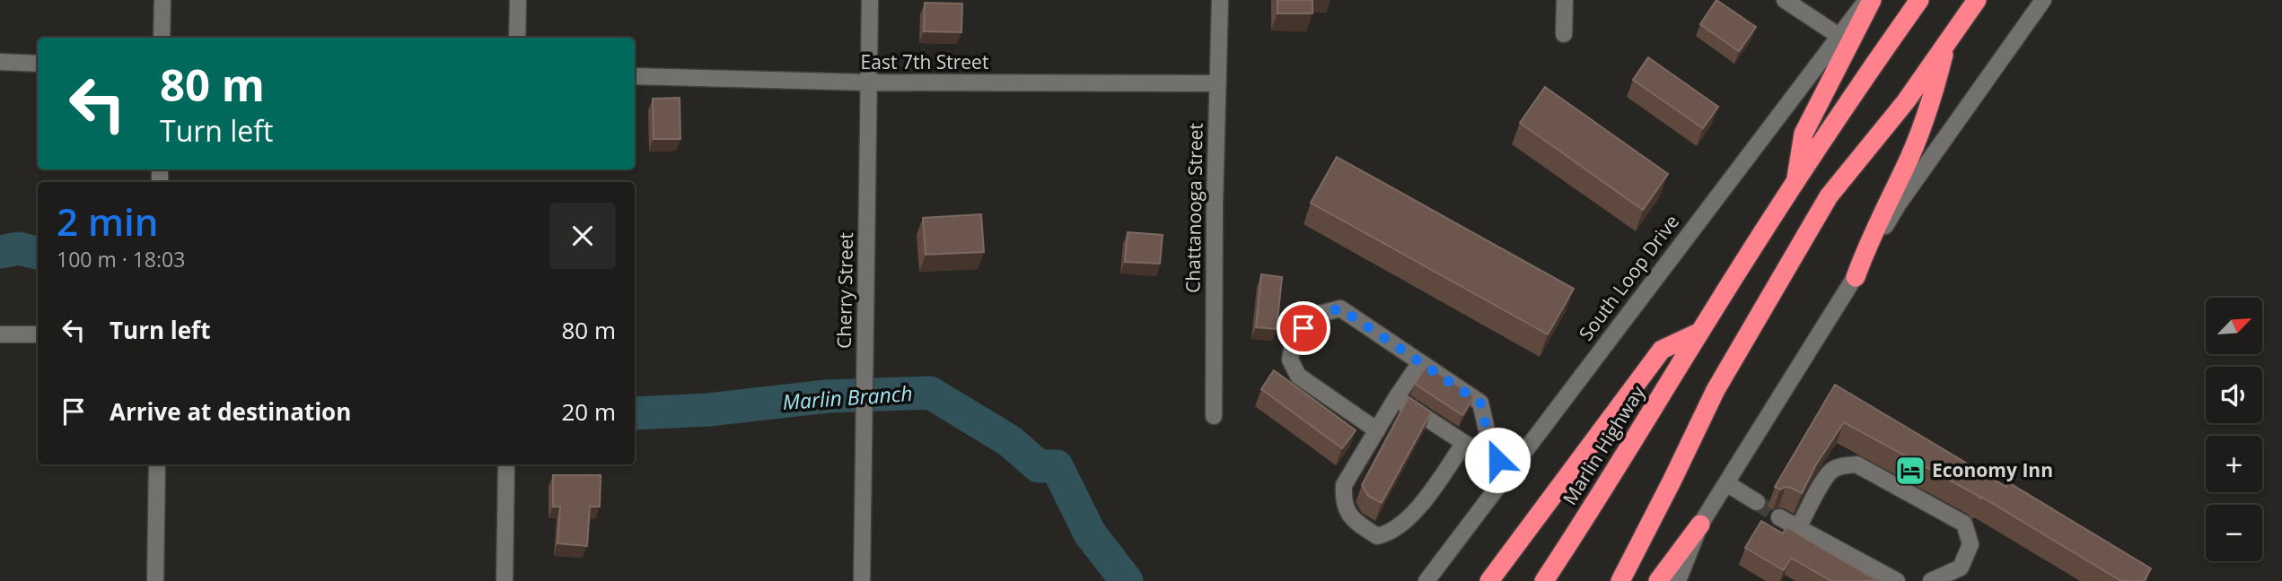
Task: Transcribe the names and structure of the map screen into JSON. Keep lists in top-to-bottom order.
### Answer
{
  "streets": {
    "highway": ["Marlin Highway"],
    "street": [
      "East 7th Street",
      "Chattanooga Street",
      "South Loop Drive",
      "Cherry Street"
    ]
  },
  "crossings": [
    ["East 7th Street", "Chattanooga Street"],
    ["East 7th Street", "Cherry Street"]
  ],
  "water": ["Marlin Branch"],
  "places": {
    "hotel": ["Economy Inn"]
  },
  "north": "top right",
  "page": {
    "turn": ["80 m", "Turn left"],
    "heading": ["2 min", "100 m · 18:03"],
    "list": [
      {
        "name": "Turn left",
        "value": "80 m"
      },
      {
        "name": "Arrive at destination",
        "value": "20 m"
      }
    ],
    "map_buttons": ["+", "−"]
  }
}
